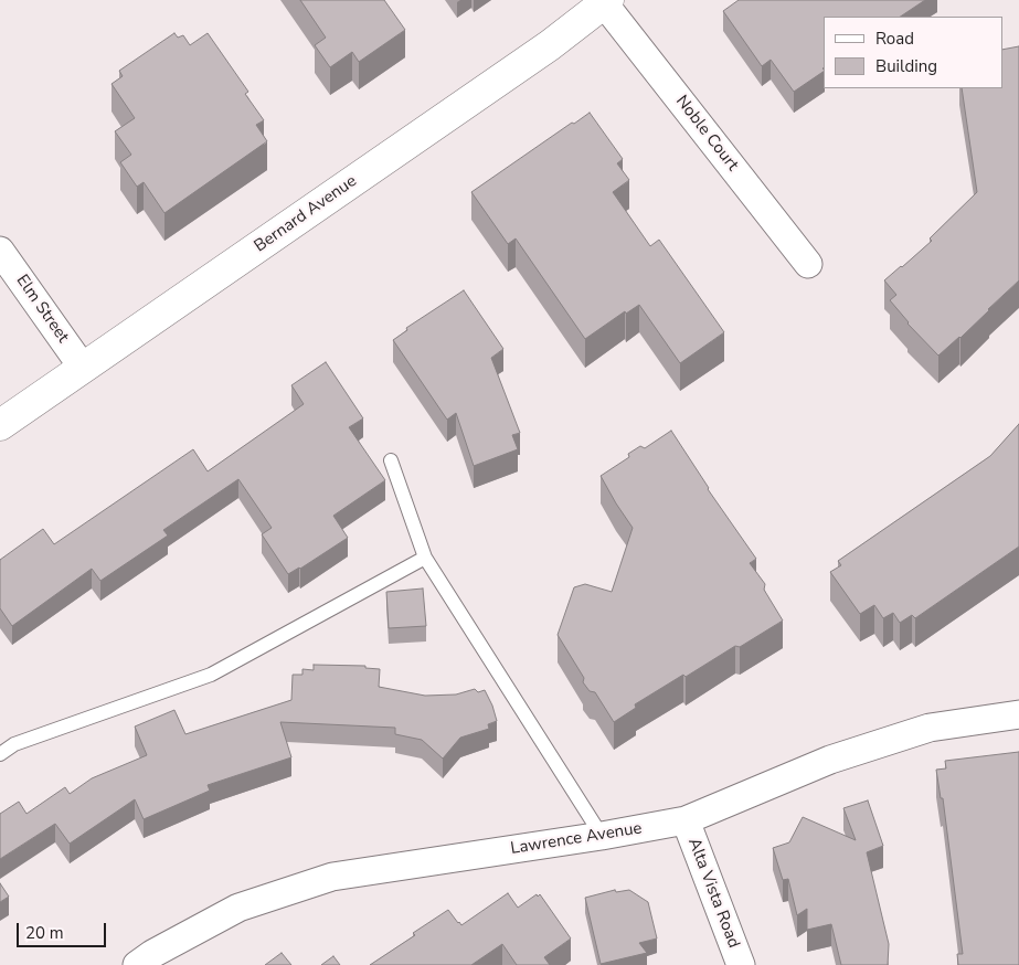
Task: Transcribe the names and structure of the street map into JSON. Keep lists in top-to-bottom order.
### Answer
{
  "streets": {
    "street": [
      "Noble Court",
      "Bernard Avenue",
      "Elm Street",
      "Lawrence Avenue",
      "Alta Vista Road"
    ]
  },
  "crossings": [
    ["Noble Court", "Bernard Avenue"],
    ["Bernard Avenue", "Elm Street"],
    ["Lawrence Avenue", "Alta Vista Road"]
  ],
  "legend": ["Road", "Building"],
  "scale_bar": "20 m"
}
